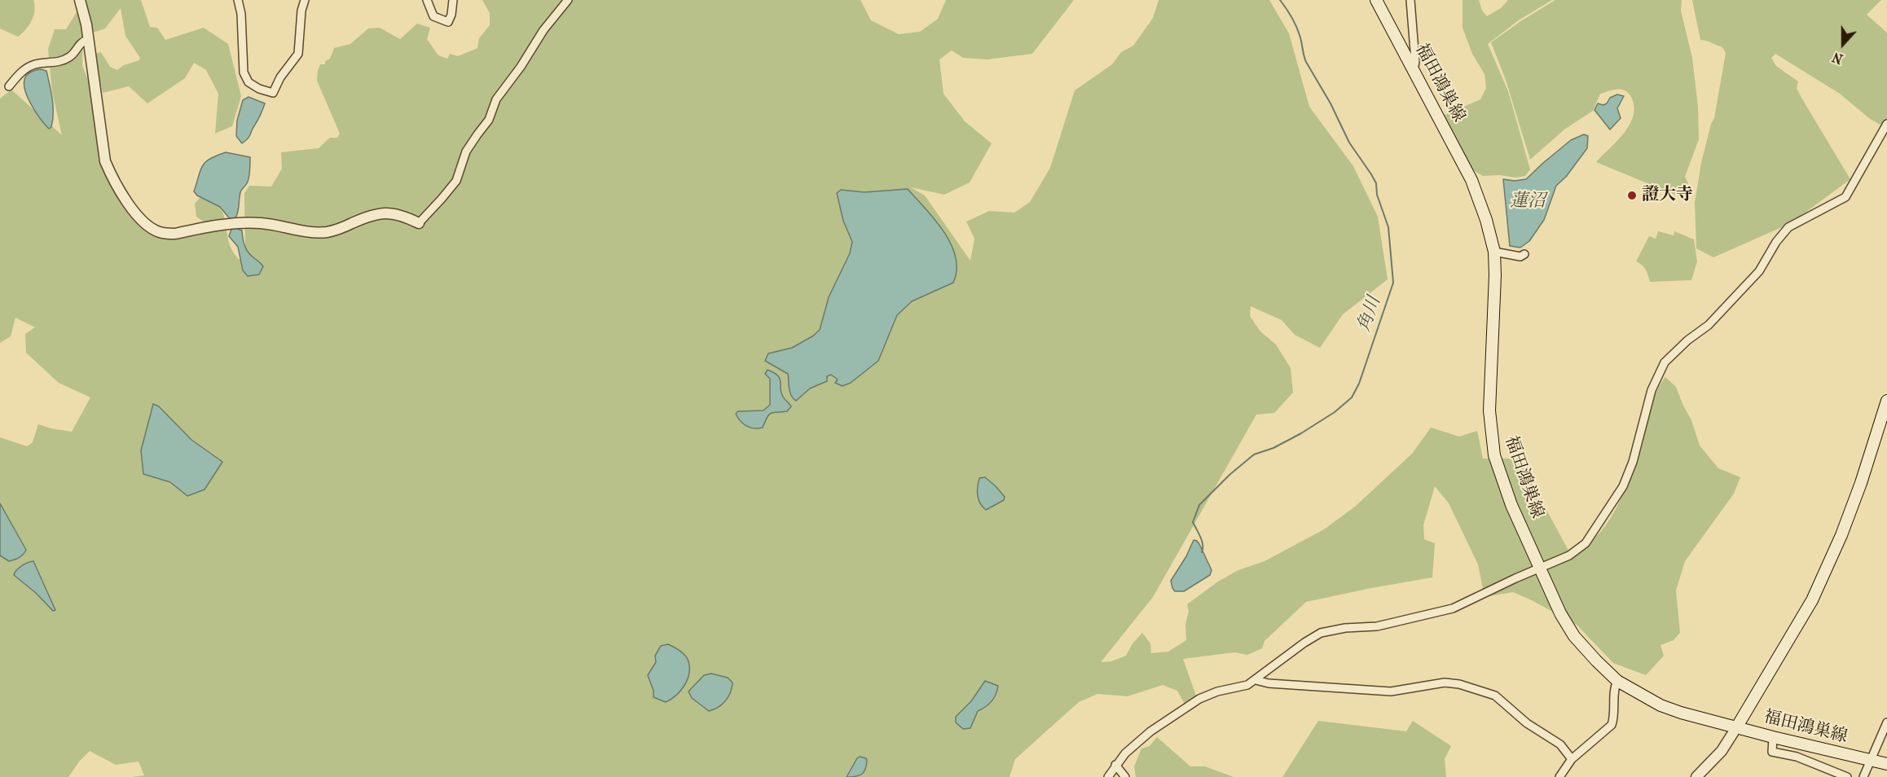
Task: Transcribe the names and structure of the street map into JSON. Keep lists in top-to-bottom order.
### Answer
{
  "streets": {
    "main road": ["福田鴻巣線"]
  },
  "water": ["蓮沼", "角川"],
  "places": ["證大寺"],
  "north": "bottom"
}
